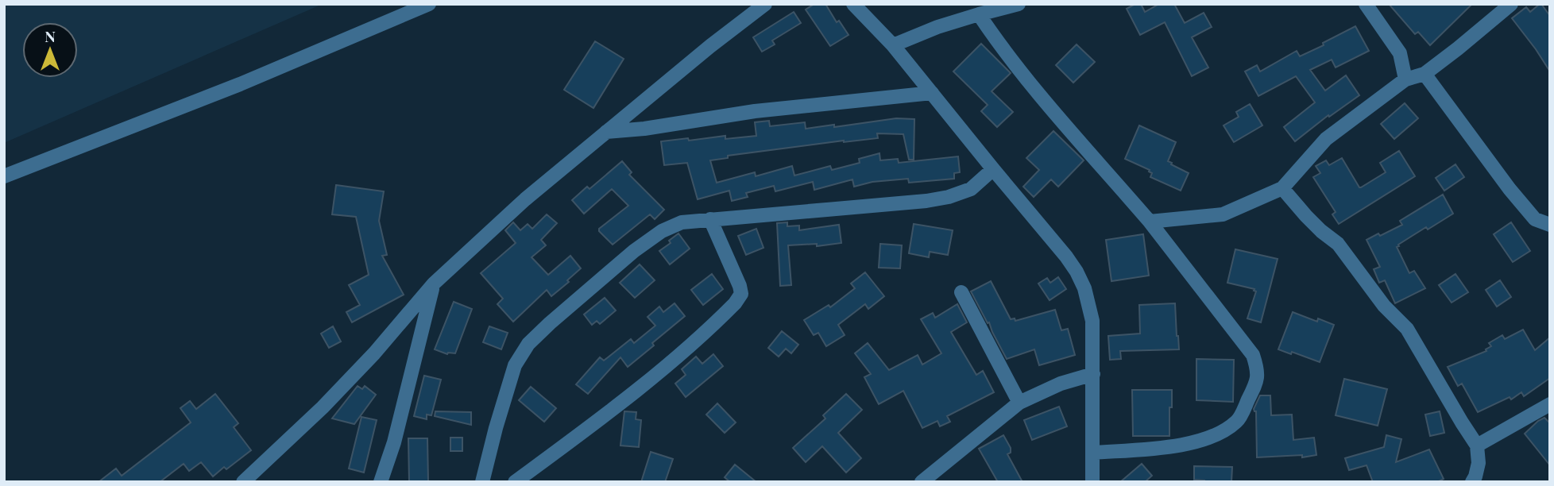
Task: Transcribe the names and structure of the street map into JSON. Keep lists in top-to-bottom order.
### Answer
{
  "north": "top"
}
